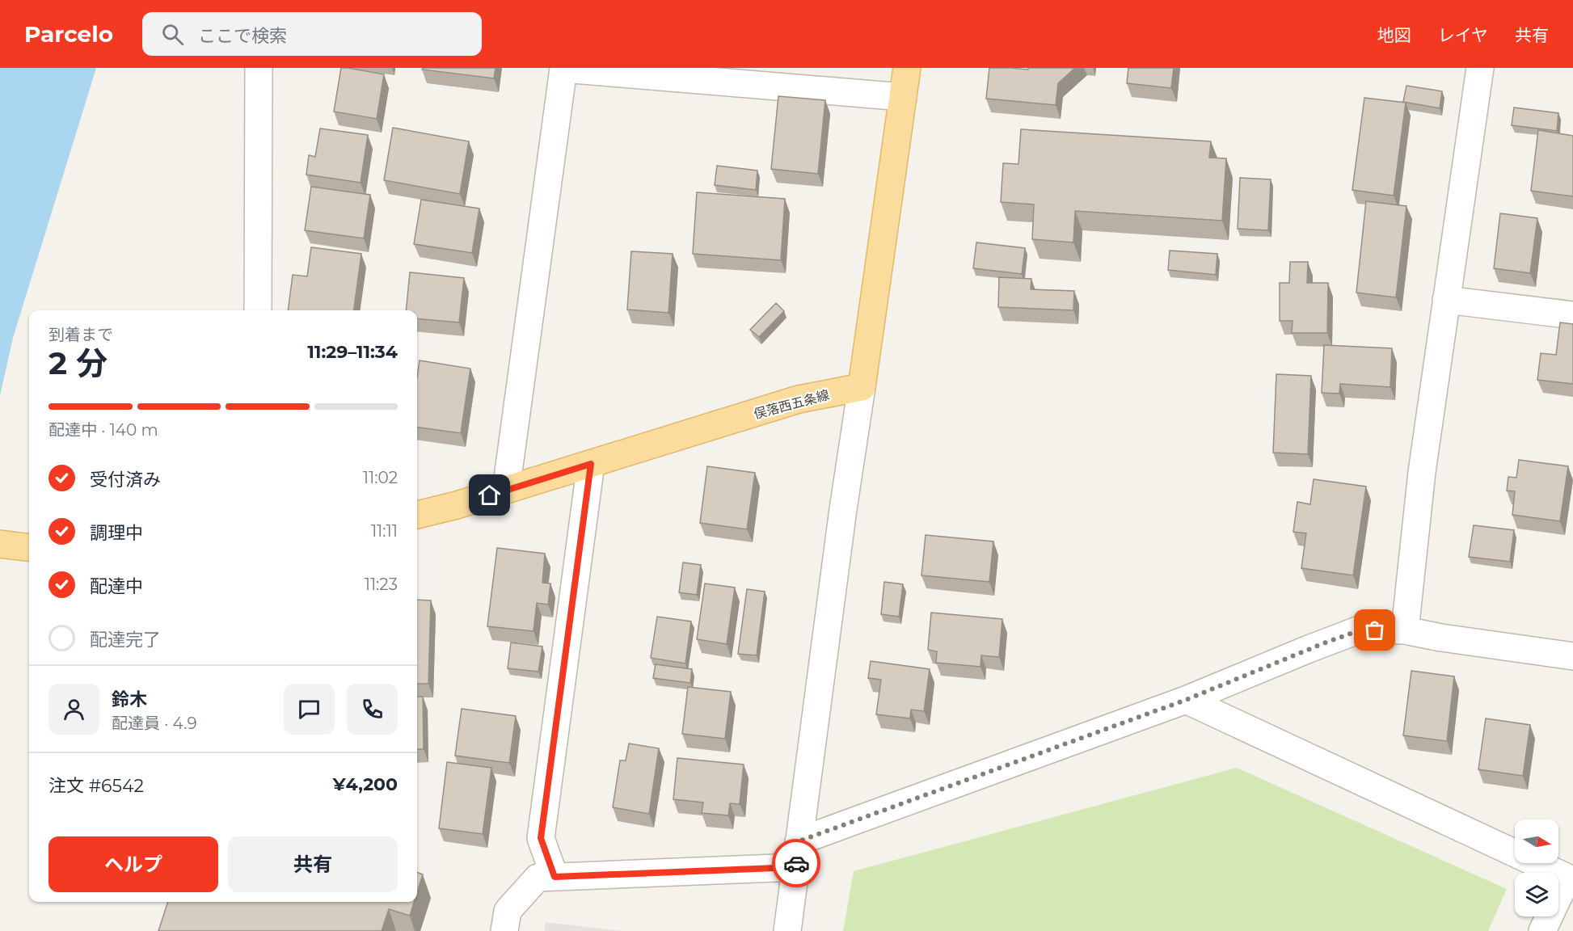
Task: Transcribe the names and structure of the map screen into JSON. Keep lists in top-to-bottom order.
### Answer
{
  "streets": {
    "main road": ["俣落西五条線"]
  },
  "north": "right",
  "page": {
    "header": "Parcelo",
    "search": "ここで検索",
    "nav": ["地図", "レイヤ", "共有"],
    "heading": ["2 分", "到着まで", "11:29–11:34"],
    "panel": [
      "鈴木",
      "配達員 · 4.9",
      "注文 #6542",
      "¥4,200"
    ],
    "bar": "配達中 · 140 m",
    "list": [
      ["受付済み", "11:02"],
      ["調理中", "11:11"],
      ["配達中", "11:23"],
      "配達完了"
    ],
    "buttons": ["ヘルプ", "共有"]
  }
}
